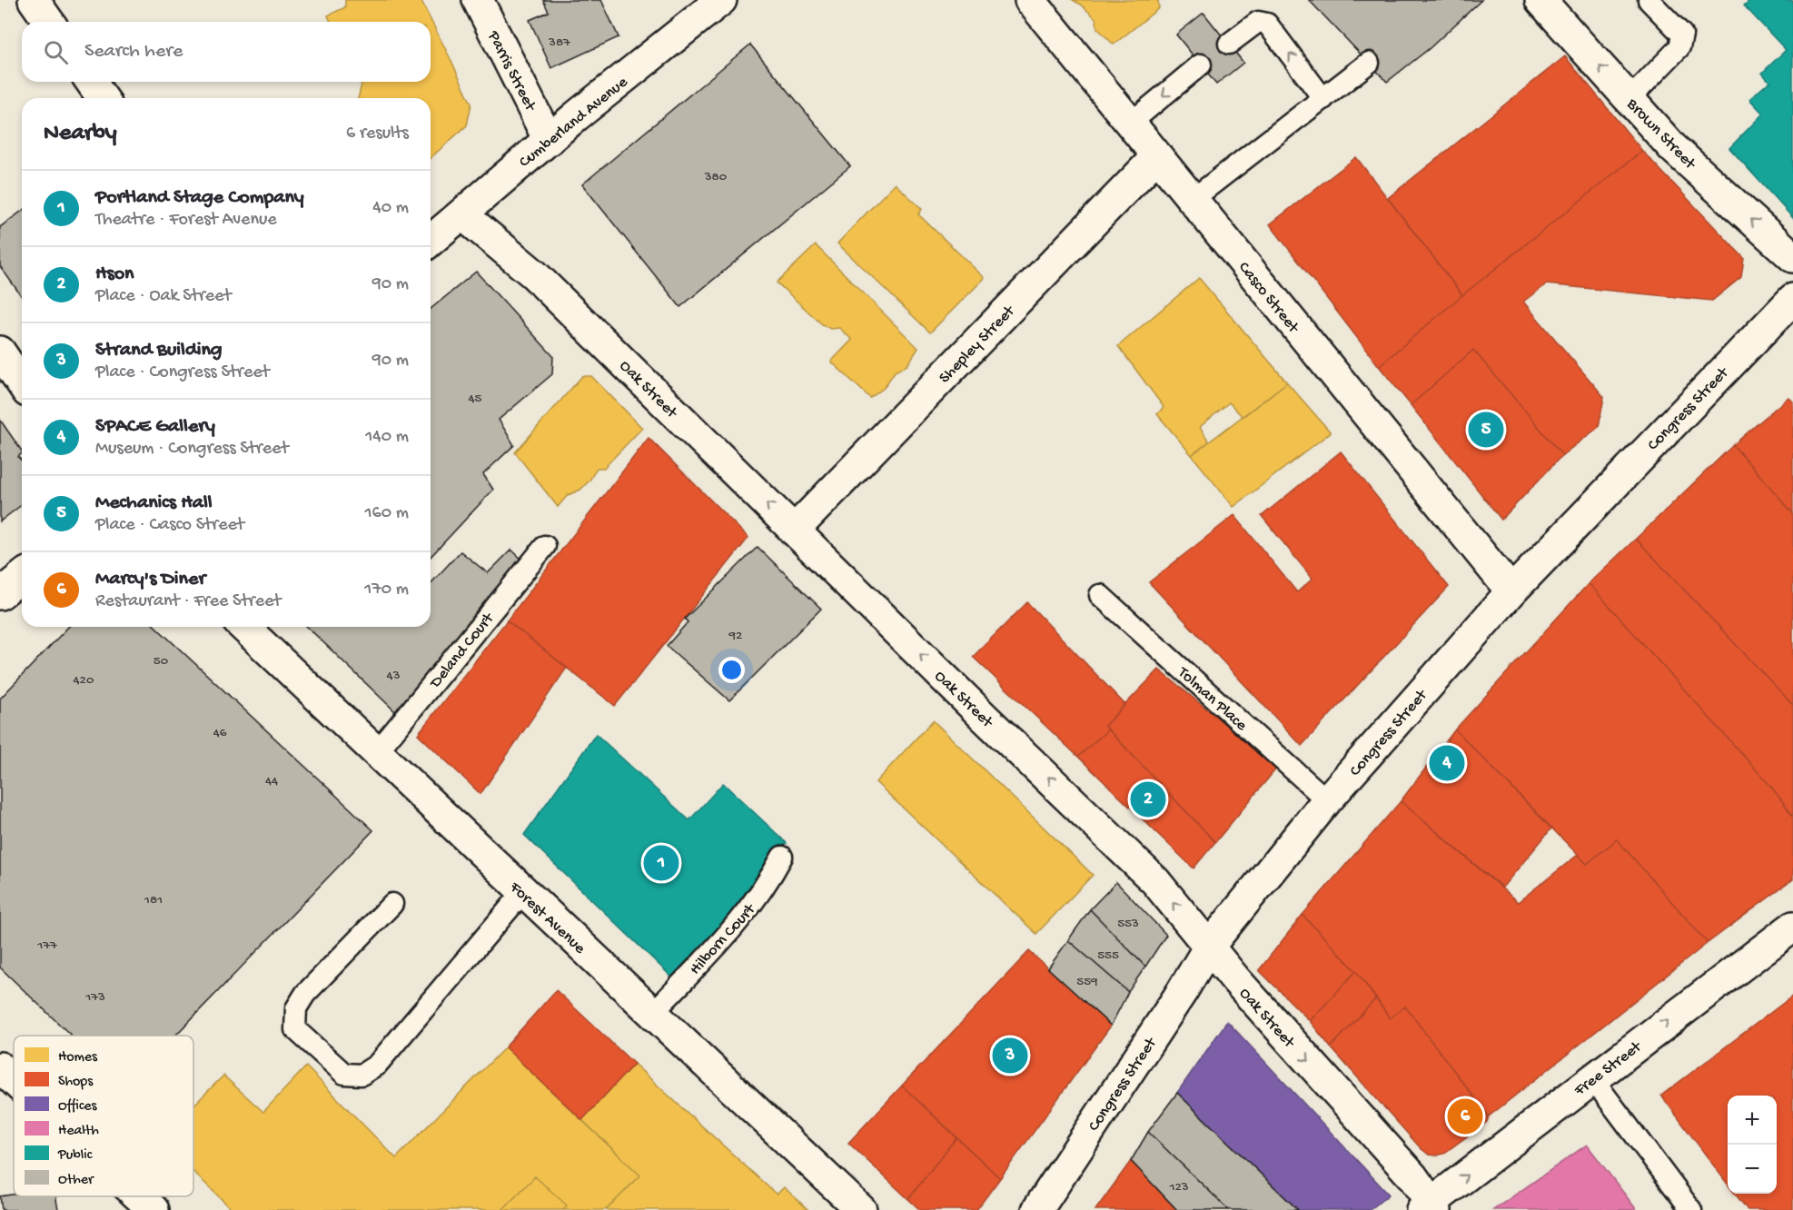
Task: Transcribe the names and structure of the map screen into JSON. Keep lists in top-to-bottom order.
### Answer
{
  "streets": {
    "street": [
      "Parris Street",
      "Cumberland Avenue",
      "Brown Street",
      "Casco Street",
      "Shepley Street",
      "Oak Street",
      "Congress Street",
      "Forest Avenue",
      "Free Street"
    ],
    "lane": ["Deland Court", "Tolman Place", "Hilborn Court"]
  },
  "crossings": [
    ["Parris Street", "Cumberland Avenue"],
    ["Cumberland Avenue", "Oak Street"],
    ["Casco Street", "Shepley Street"],
    ["Casco Street", "Congress Street"],
    ["Shepley Street", "Oak Street"],
    ["Oak Street", "Congress Street"],
    ["Oak Street", "Free Street"],
    ["Congress Street", "Tolman Place"],
    ["Deland Court", "Forest Avenue"],
    ["Forest Avenue", "Hilborn Court"]
  ],
  "one_way": ["Brown Street", "Free Street"],
  "house_numbers": [
    "387",
    "380",
    "45",
    "92",
    "50",
    "43",
    "420",
    "46",
    "44",
    "181",
    "553",
    "177",
    "555",
    "559",
    "173",
    "123"
  ],
  "legend": [
    "Homes",
    "Shops",
    "Offices",
    "Health",
    "Public",
    "Other"
  ],
  "page": {
    "search": "Search here",
    "heading": ["Nearby", "6 results"],
    "list": [
      {
        "mark": "1",
        "name": "Portland Stage Company",
        "note": "Theatre · Forest Avenue",
        "value": "40 m"
      },
      {
        "mark": "2",
        "name": "Hson",
        "note": "Place · Oak Street",
        "value": "90 m"
      },
      {
        "mark": "3",
        "name": "Strand Building",
        "note": "Place · Congress Street",
        "value": "90 m"
      },
      {
        "mark": "4",
        "name": "SPACE Gallery",
        "note": "Museum · Congress Street",
        "value": "140 m"
      },
      {
        "mark": "5",
        "name": "Mechanics Hall",
        "note": "Place · Casco Street",
        "value": "160 m"
      },
      {
        "mark": "6",
        "name": "Marcy's Diner",
        "note": "Restaurant · Free Street",
        "value": "170 m"
      }
    ],
    "pins": [
      "5",
      "4",
      "2",
      "1",
      "3",
      "6"
    ],
    "map_buttons": ["+", "−"]
  }
}
